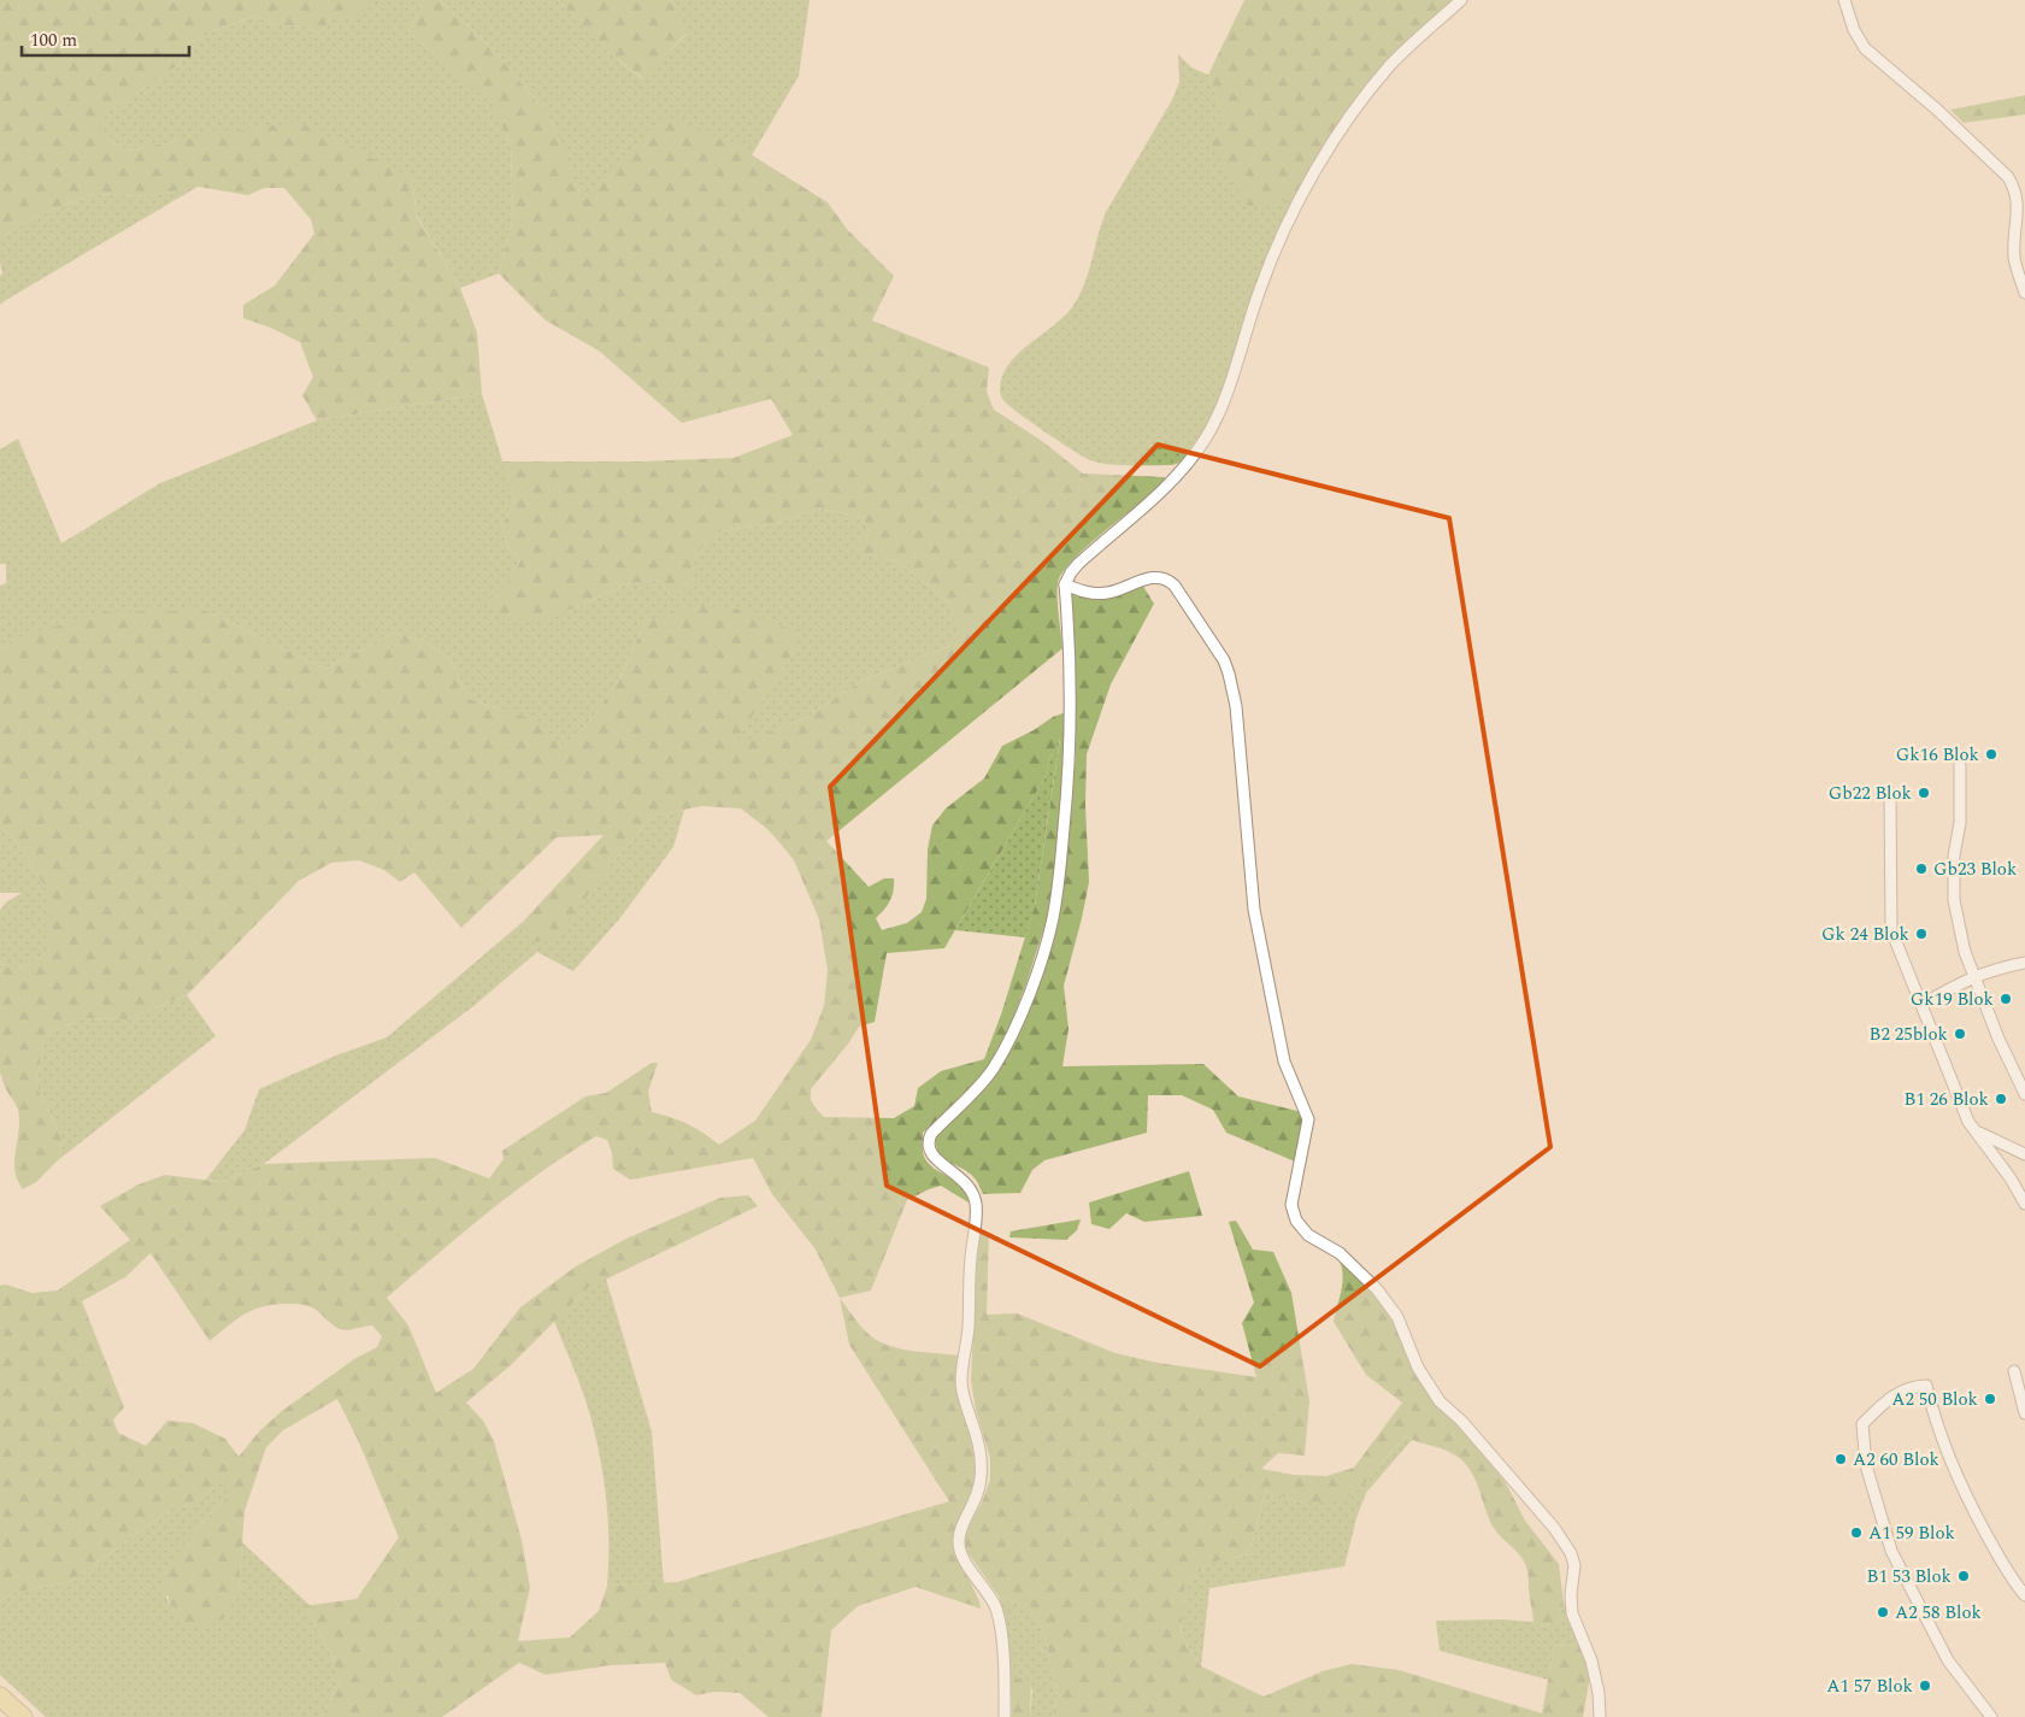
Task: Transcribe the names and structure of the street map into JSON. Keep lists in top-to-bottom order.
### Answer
{
  "places": [
    "Gk16 Blok",
    "Gb22 Blok",
    "Gb23 Blok",
    "Gk 24 Blok",
    "Gk19 Blok",
    "B2 25blok",
    "B1 26 Blok",
    "A2 50 Blok",
    "A2 60 Blok",
    "A1 59 Blok",
    "B1 53 Blok",
    "A2 58 Blok",
    "A1 57 Blok"
  ],
  "scale_bar": "100 m"
}
